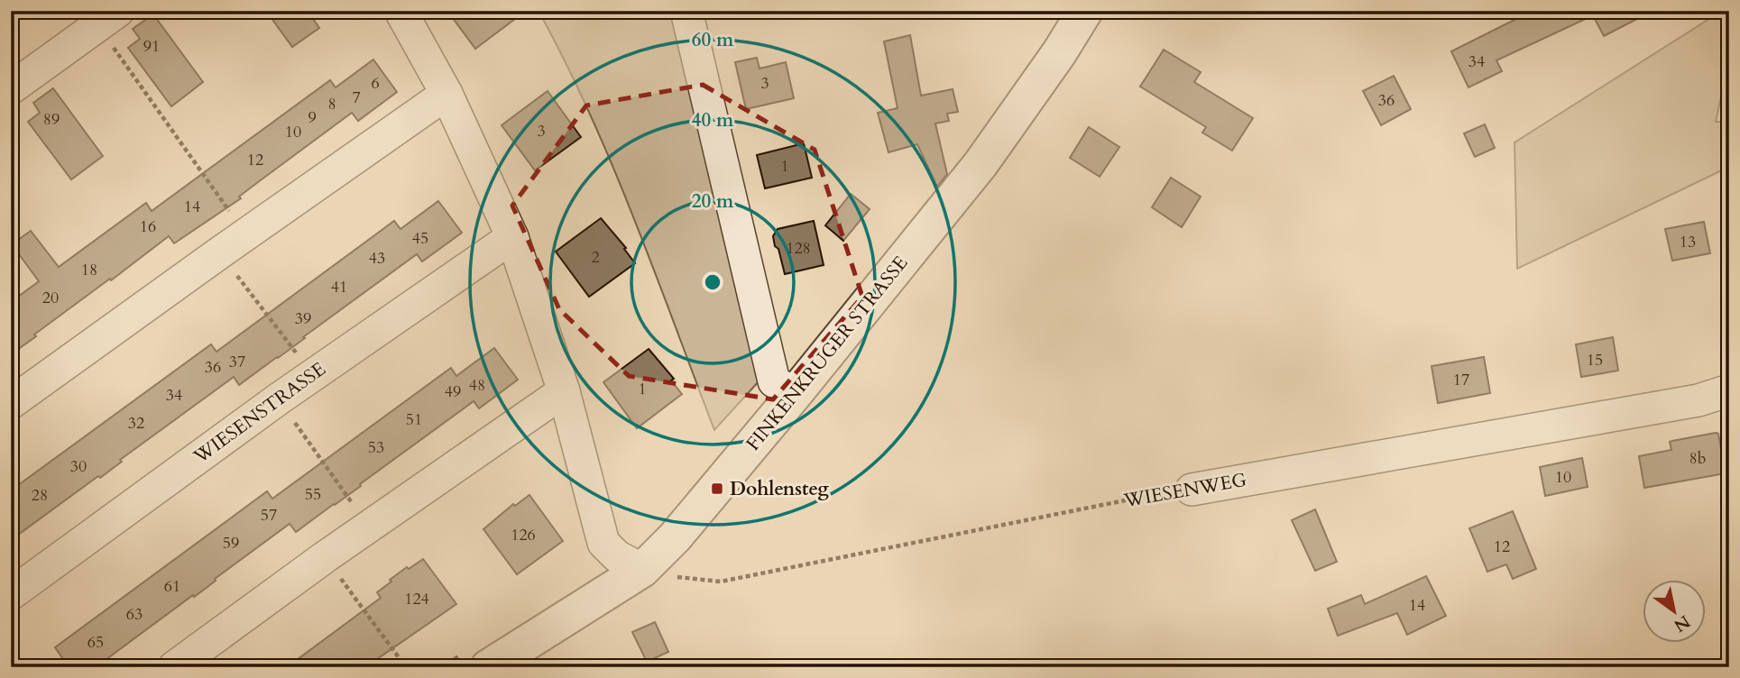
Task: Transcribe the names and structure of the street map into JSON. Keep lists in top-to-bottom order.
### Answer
{
  "streets": {
    "street": ["FINKENKRUGER STRASSE", "WIESENSTRASSE", "WIESENWEG"]
  },
  "crossings": [
    ["FINKENKRUGER STRASSE", "WIESENWEG"]
  ],
  "places": {
    "transit": ["Dohlensteg"]
  },
  "house_numbers": [
    "91",
    "34",
    "6",
    "3",
    "7",
    "36",
    "8",
    "9",
    "89",
    "3",
    "10",
    "12",
    "1",
    "14",
    "16",
    "45",
    "13",
    "128",
    "2",
    "43",
    "18",
    "41",
    "20",
    "39",
    "15",
    "37",
    "36",
    "17",
    "48",
    "1",
    "49",
    "34",
    "51",
    "32",
    "53",
    "8b",
    "30",
    "10",
    "55",
    "28",
    "57",
    "126",
    "59",
    "12",
    "61",
    "124",
    "14",
    "63",
    "65"
  ],
  "north": "bottom right",
  "rings": ["60 m", "40 m", "20 m"]
}
